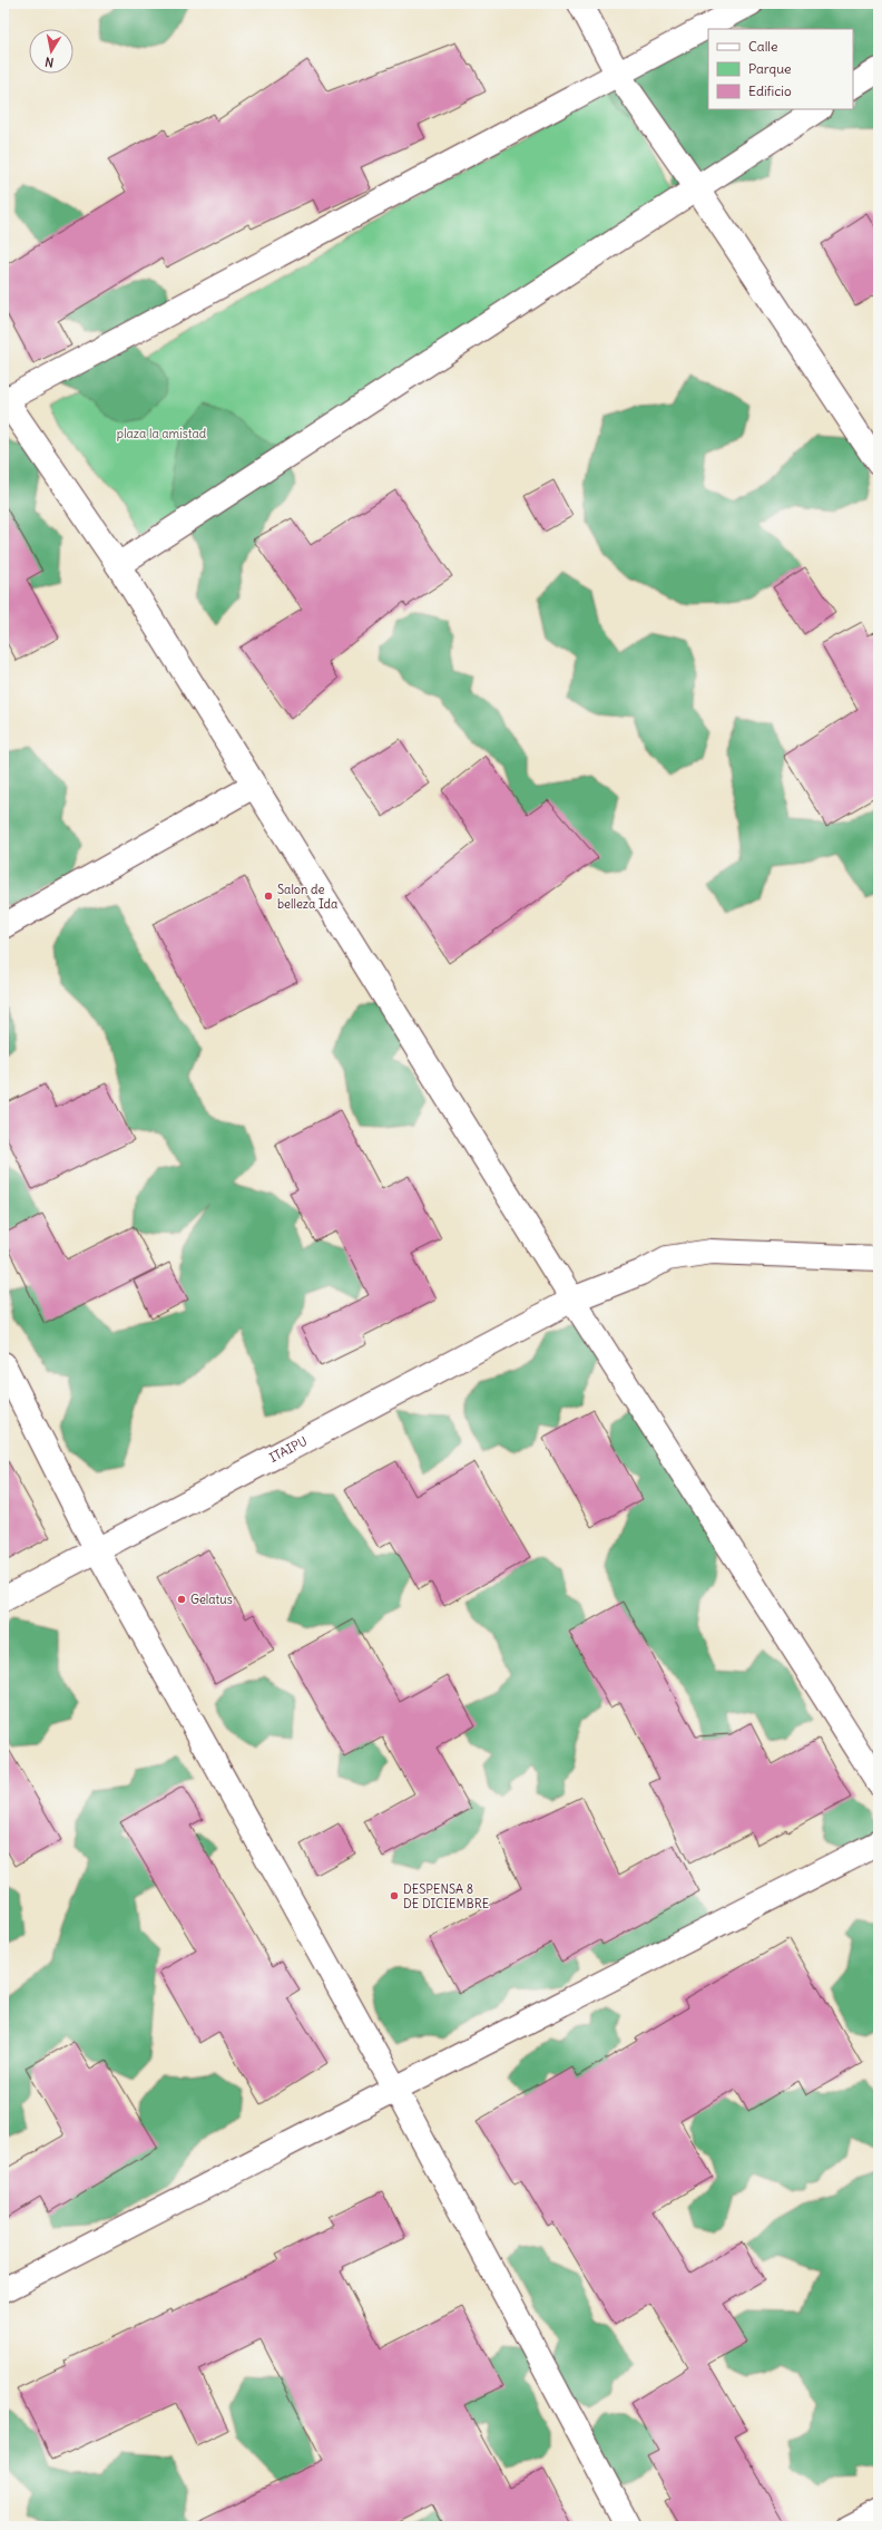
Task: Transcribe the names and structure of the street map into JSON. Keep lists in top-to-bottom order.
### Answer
{
  "streets": {
    "street": ["ITAIPU"]
  },
  "parks": ["plaza la amistad"],
  "places": ["Salon de belleza Ida", "Gelatus", "DESPENSA 8 DE DICIEMBRE"],
  "legend": ["Calle", "Parque", "Edificio"],
  "north": "bottom"
}
